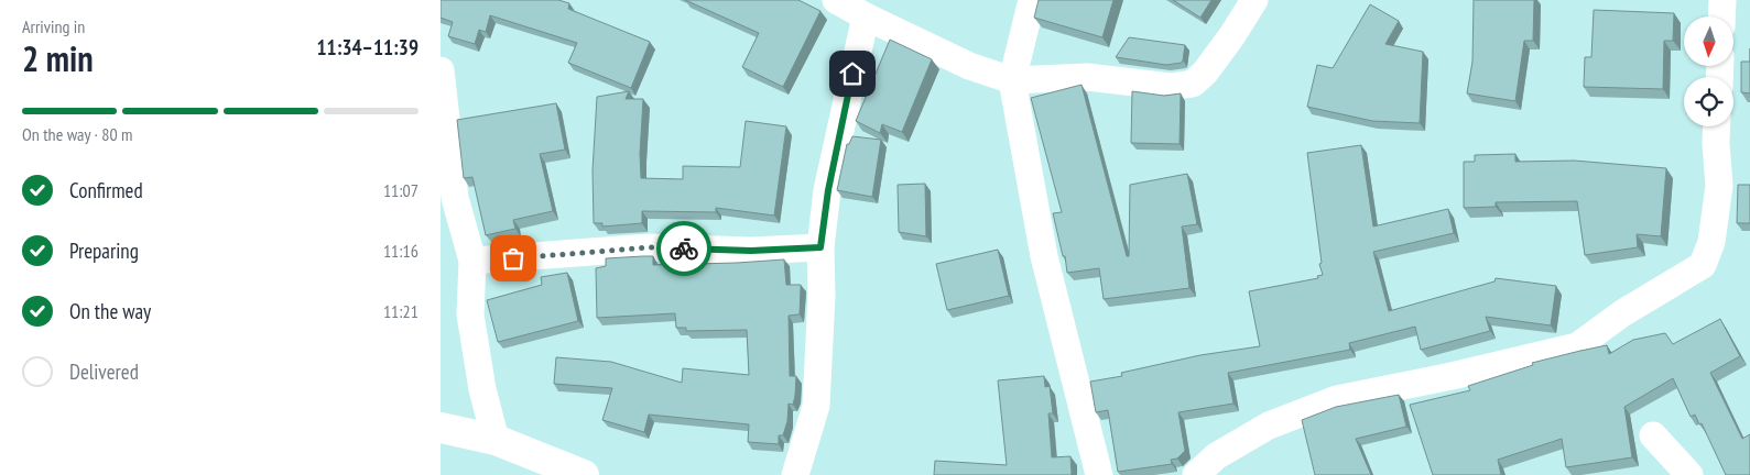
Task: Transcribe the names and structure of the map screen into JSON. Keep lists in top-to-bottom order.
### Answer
{
  "north": "bottom",
  "page": {
    "heading": ["2 min", "Arriving in", "11:34–11:39"],
    "bar": "On the way · 80 m",
    "list": [
      ["Confirmed", "11:07"],
      ["Preparing", "11:16"],
      ["On the way", "11:21"],
      "Delivered"
    ]
  }
}
